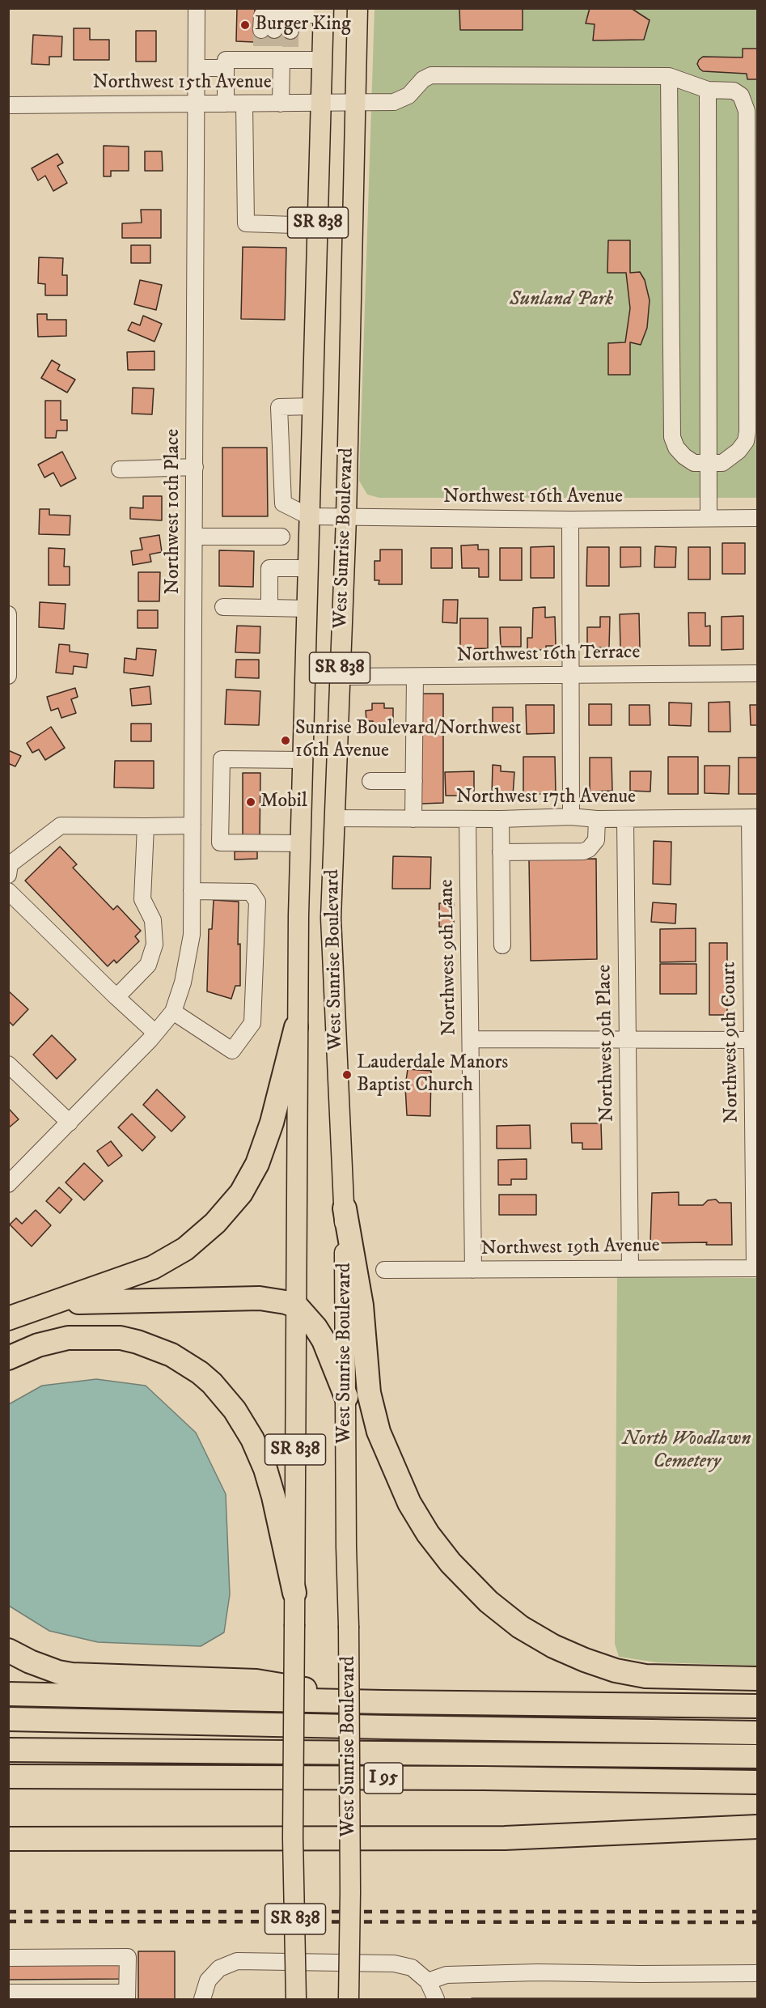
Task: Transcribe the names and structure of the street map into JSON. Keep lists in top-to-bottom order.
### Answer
{
  "streets": {
    "highway": ["I 95"],
    "main road": ["SR 838", "West Sunrise Boulevard"],
    "street": [
      "Northwest 15th Avenue",
      "Northwest 16th Avenue",
      "Northwest 10th Place",
      "Northwest 16th Terrace",
      "Northwest 17th Avenue",
      "Northwest 9th Lane",
      "Northwest 9th Court",
      "Northwest 9th Place",
      "Northwest 19th Avenue"
    ]
  },
  "crossings": [
    ["Northwest 15th Avenue", "Northwest 10th Place"],
    ["Northwest 15th Avenue", "West Sunrise Boulevard"],
    ["Northwest 16th Avenue", "West Sunrise Boulevard"],
    ["West Sunrise Boulevard", "Northwest 16th Terrace"],
    ["West Sunrise Boulevard", "Northwest 17th Avenue"],
    ["Northwest 17th Avenue", "Northwest 9th Lane"],
    ["Northwest 17th Avenue", "Northwest 9th Court"],
    ["Northwest 17th Avenue", "Northwest 9th Place"],
    ["Northwest 9th Lane", "Northwest 19th Avenue"],
    ["Northwest 9th Court", "Northwest 19th Avenue"],
    ["Northwest 9th Place", "Northwest 19th Avenue"]
  ],
  "parks": ["Sunland Park", "North Woodlawn Cemetery"],
  "places": [
    "Burger King",
    "Sunrise Boulevard/Northwest 16th Avenue",
    "Mobil",
    "Lauderdale Manors Baptist Church"
  ]
}
